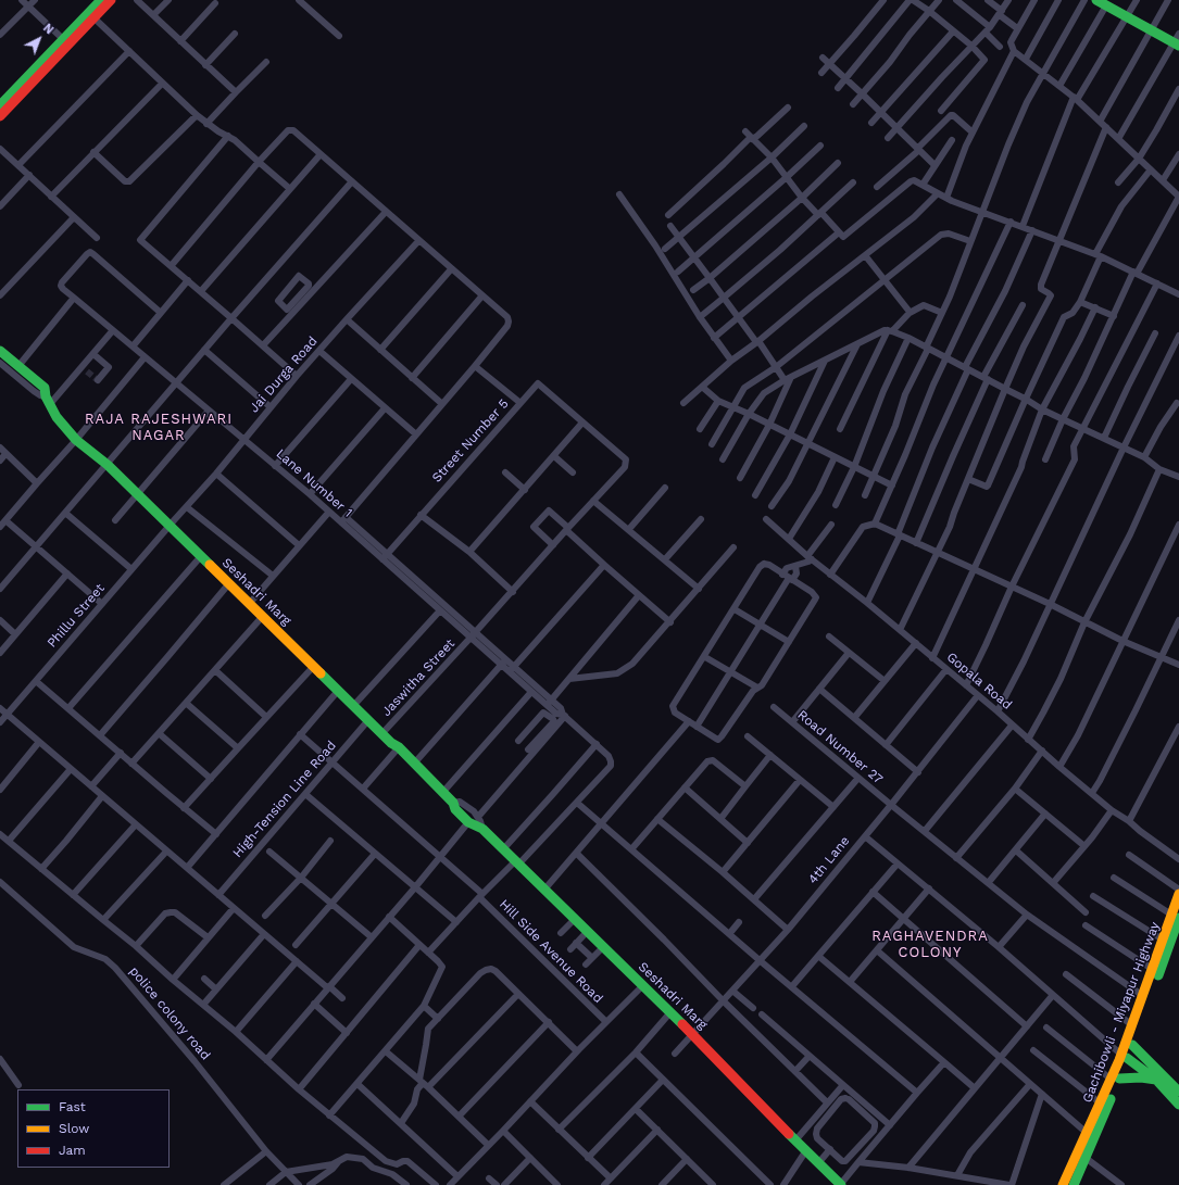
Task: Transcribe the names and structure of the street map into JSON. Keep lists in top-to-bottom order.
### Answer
{
  "streets": {
    "street": [
      "Jai Durga Road",
      "Street Number 5",
      "Lane Number 1",
      "Seshadri Marg",
      "Phillu Street",
      "Jaswitha Street",
      "Gopala Road",
      "Road Number 27",
      "High-Tension Line Road",
      "4th Lane",
      "Hill Side Avenue Road",
      "Gachibowli - Miyapur Highway",
      "police colony road"
    ]
  },
  "crossings": [
    ["Jai Durga Road", "Lane Number 1"],
    ["Jai Durga Road", "Seshadri Marg"],
    ["Jai Durga Road", "Phillu Street"],
    ["Street Number 5", "Lane Number 1"],
    ["Street Number 5", "Jaswitha Street"],
    ["Seshadri Marg", "Phillu Street"],
    ["Seshadri Marg", "Jaswitha Street"],
    ["Seshadri Marg", "High-Tension Line Road"],
    ["Seshadri Marg", "4th Lane"],
    ["Gopala Road", "4th Lane"],
    ["Road Number 27", "4th Lane"],
    ["Road Number 27", "Gachibowli - Miyapur Highway"],
    ["High-Tension Line Road", "Hill Side Avenue Road"]
  ],
  "districts": ["RAJA RAJESHWARI NAGAR", "RAGHAVENDRA COLONY"],
  "legend": ["Fast", "Slow", "Jam"],
  "north": "top right"
}
